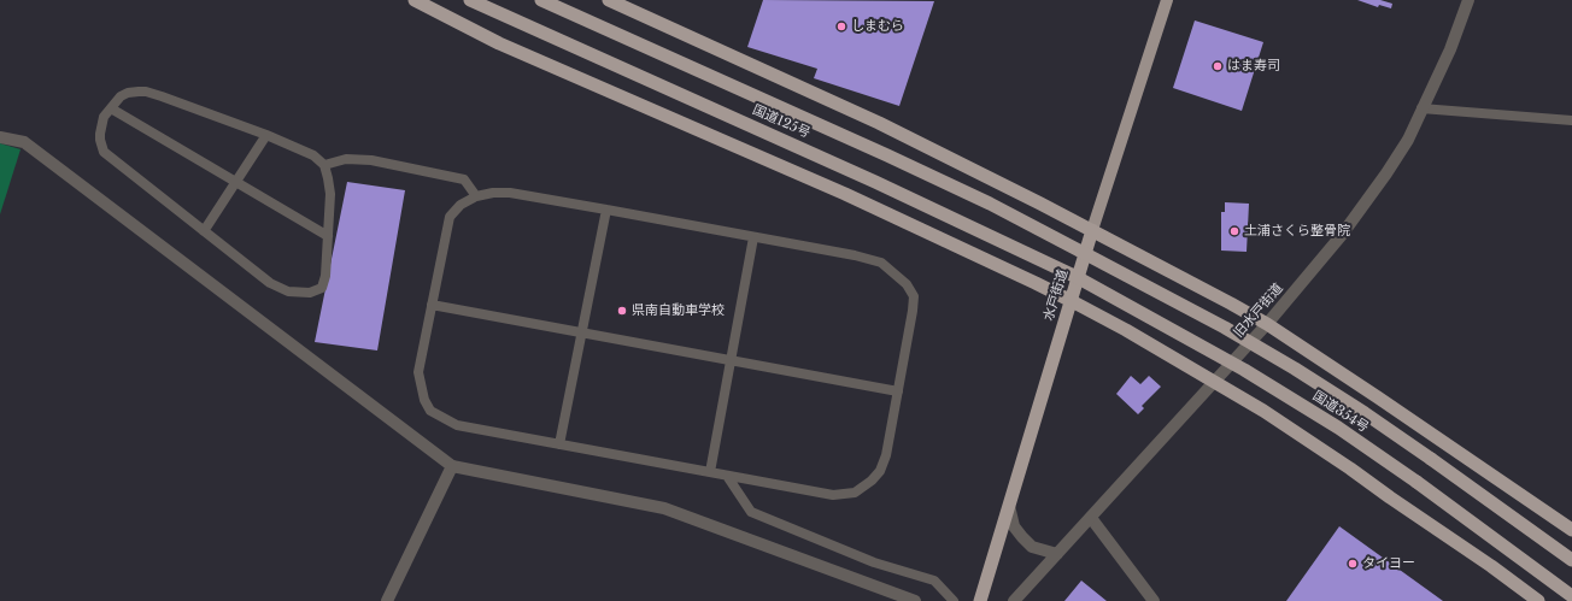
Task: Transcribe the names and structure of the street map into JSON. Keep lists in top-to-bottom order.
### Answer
{
  "streets": {
    "highway": ["国道125号", "水戸街道", "国道354号"],
    "street": ["旧水戸街道"]
  },
  "crossings": [
    ["国道125号", "国道354号"]
  ],
  "places": [
    "しまむら",
    "はま寿司",
    "土浦さくら整骨院",
    "県南自動車学校",
    "タイヨー"
  ]
}
